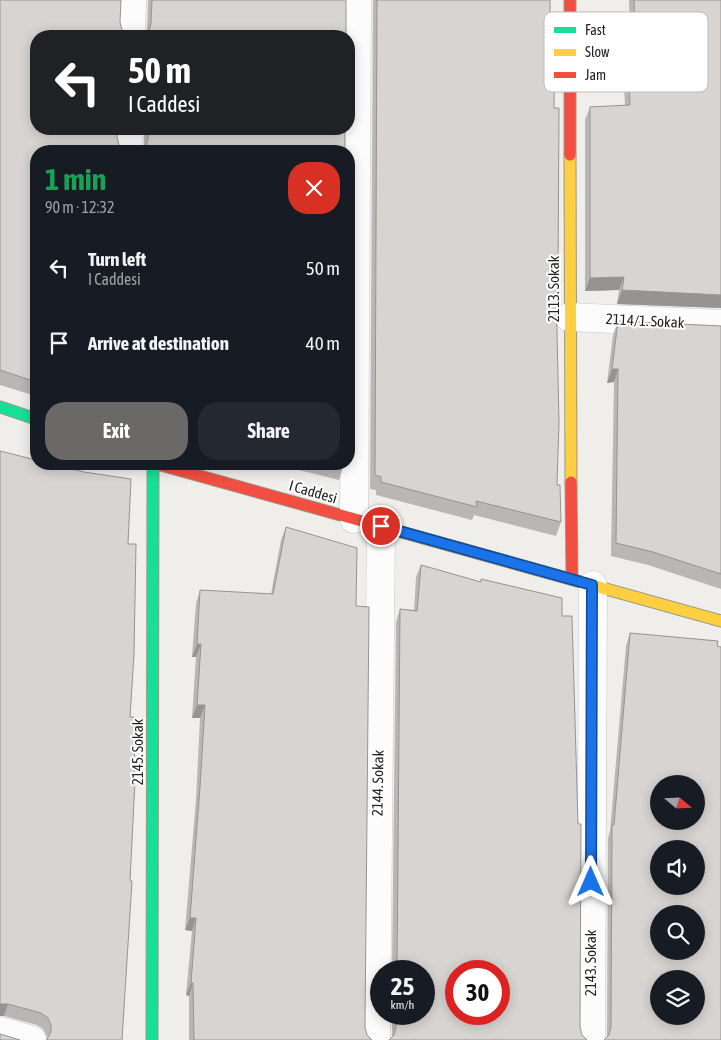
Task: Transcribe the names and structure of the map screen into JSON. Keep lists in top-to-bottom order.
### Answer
{
  "streets": {
    "street": [
      "2113. Sokak",
      "2114/1. Sokak",
      "I Caddesi",
      "2145. Sokak",
      "2144. Sokak",
      "2143. Sokak"
    ]
  },
  "crossings": [
    ["2113. Sokak", "2114/1. Sokak"],
    ["2113. Sokak", "I Caddesi"],
    ["2113. Sokak", "2143. Sokak"],
    ["I Caddesi", "2144. Sokak"],
    ["I Caddesi", "2143. Sokak"]
  ],
  "legend": ["Fast", "Slow", "Jam"],
  "north": "right",
  "page": {
    "turn": ["50 m", "I Caddesi"],
    "heading": ["1 min", "90 m · 12:32"],
    "list": [
      {
        "name": "Turn left",
        "note": "I Caddesi",
        "value": "50 m"
      },
      {
        "name": "Arrive at destination",
        "value": "40 m"
      }
    ],
    "buttons": ["Exit", "Share"],
    "speed": "25 km/h",
    "limit": "30"
  }
}
